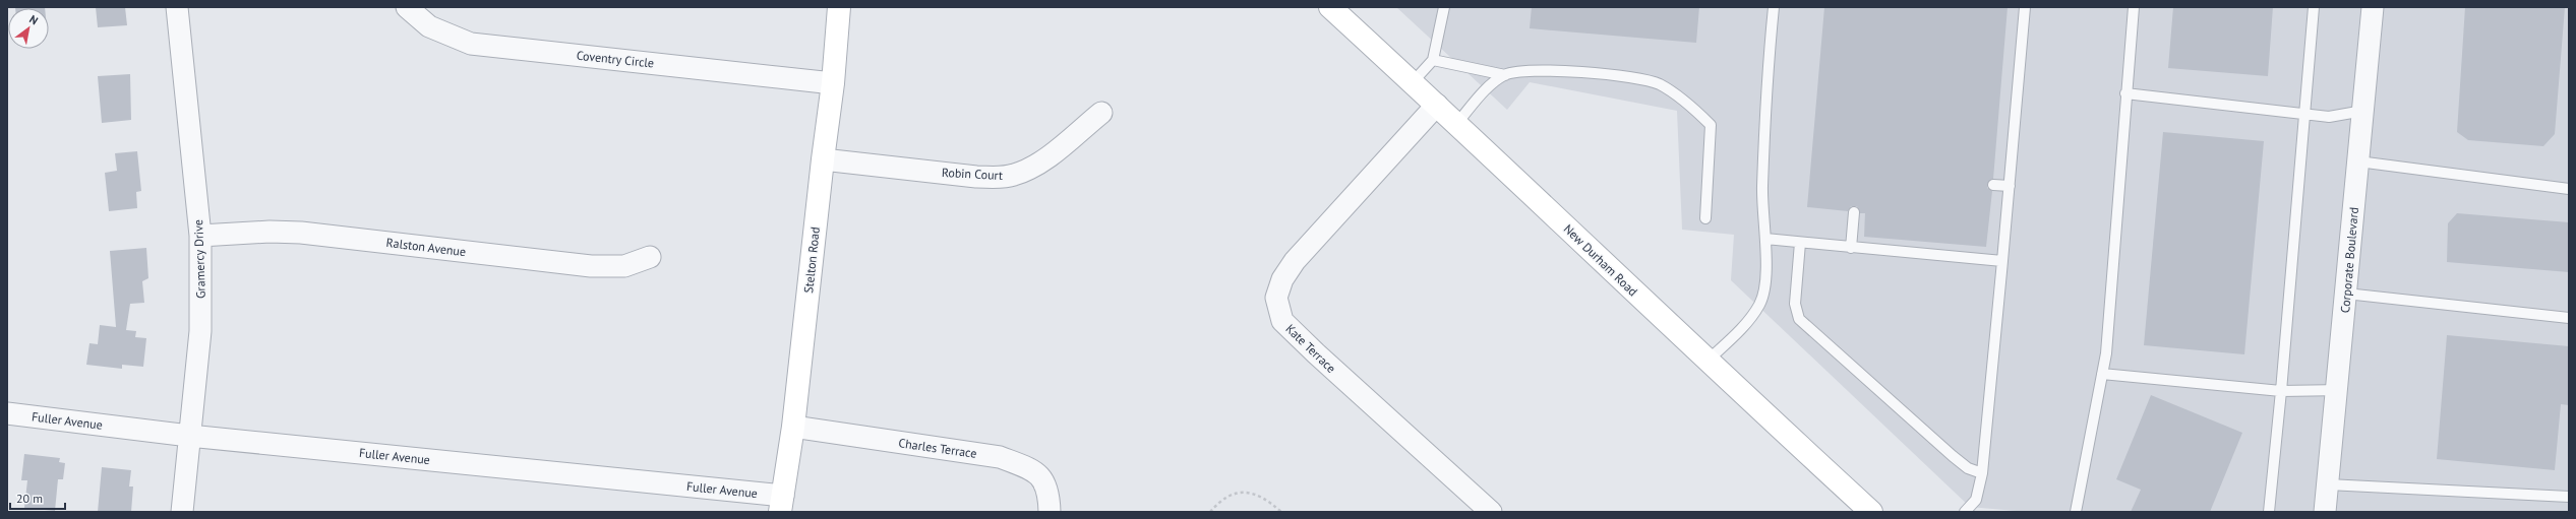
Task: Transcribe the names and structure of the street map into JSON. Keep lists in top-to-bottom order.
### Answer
{
  "streets": {
    "main road": ["Stelton Road", "New Durham Road"],
    "street": [
      "Coventry Circle",
      "Robin Court",
      "Ralston Avenue",
      "Gramercy Drive",
      "Corporate Boulevard",
      "Kate Terrace",
      "Fuller Avenue",
      "Charles Terrace"
    ]
  },
  "crossings": [
    ["Coventry Circle", "Stelton Road"],
    ["Robin Court", "Stelton Road"],
    ["Ralston Avenue", "Gramercy Drive"],
    ["Gramercy Drive", "Fuller Avenue"],
    ["Stelton Road", "Fuller Avenue"],
    ["Stelton Road", "Charles Terrace"],
    ["New Durham Road", "Kate Terrace"]
  ],
  "scale_bar": "20 m",
  "north": "top right"
}
